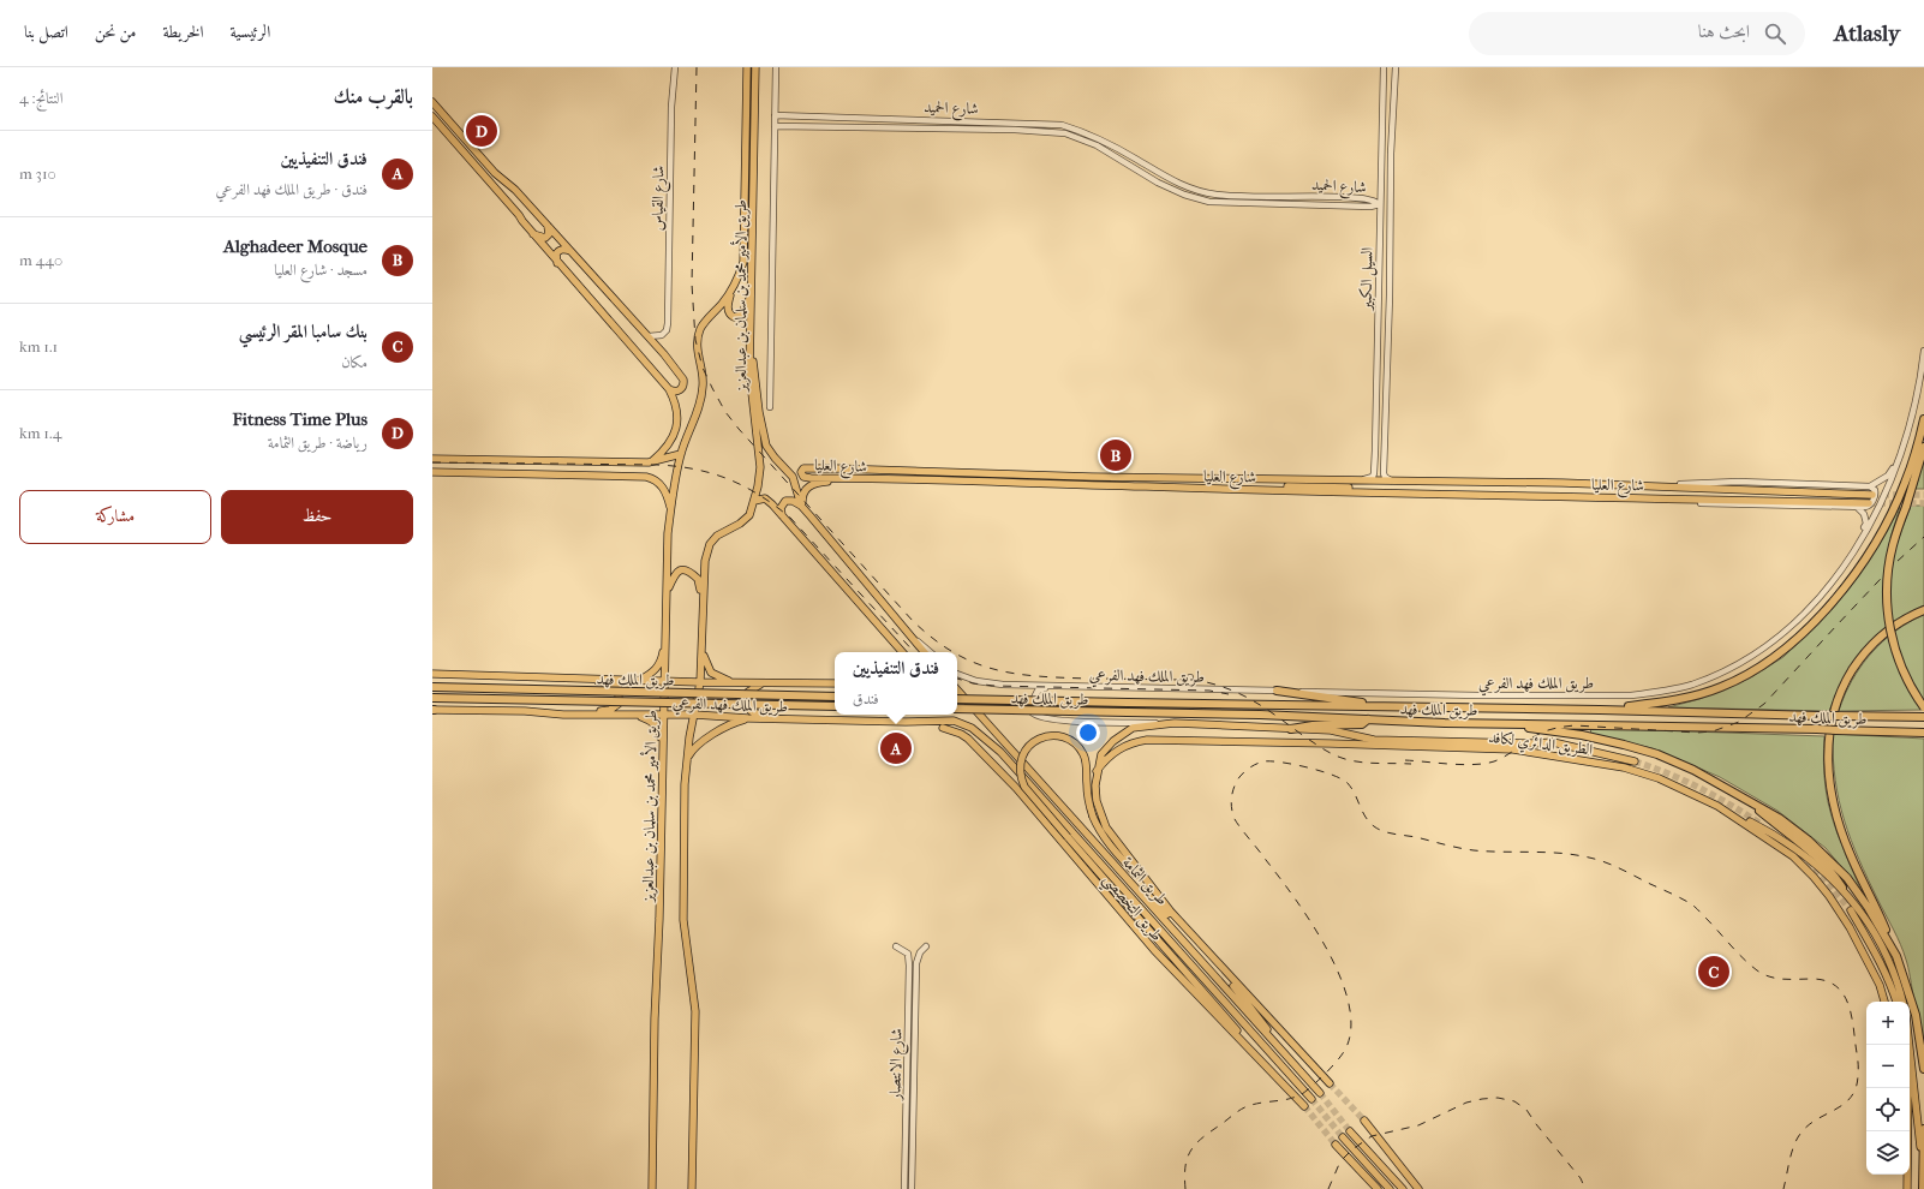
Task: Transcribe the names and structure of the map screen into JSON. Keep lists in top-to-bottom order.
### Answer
{
  "streets": {
    "highway": ["طريق الملك فهد"],
    "main road": [
      "طريق الأمير محمد بن سلمان بن عبدالعزيز",
      "شارع العليا",
      "طريق الملك فهد الفرعي",
      "الطريق الدائري لكافد",
      "طريق الثمامة",
      "طريق التخصصي"
    ],
    "street": [
      "شارع الحميد",
      "شارع القياس",
      "السيل الكبير",
      "شارع الانتصار"
    ]
  },
  "crossings": [
    ["شارع الحميد", "السيل الكبير"],
    ["السيل الكبير", "شارع العليا"],
    ["طريق الأمير محمد بن سلمان بن عبدالعزيز", "طريق الملك فهد الفرعي"],
    ["طريق الملك فهد الفرعي", "طريق الثمامة"]
  ],
  "page": {
    "header": "Atlasly",
    "search": "ابحث هنا",
    "nav": [
      "الرئيسية",
      "الخريطة",
      "من نحن",
      "اتصل بنا"
    ],
    "heading": ["بالقرب منك", "النتائج: 4"],
    "pins": [
      "D",
      "B",
      "A",
      "C"
    ],
    "list": [
      {
        "mark": "A",
        "name": "فندق التنفيذيين",
        "note": "فندق · طريق الملك فهد الفرعي",
        "value": "310 m"
      },
      {
        "mark": "B",
        "name": "Alghadeer Mosque",
        "note": "مسجد · شارع العليا",
        "value": "440 m"
      },
      {
        "mark": "C",
        "name": "بنك سامبا المقر الرئيسي",
        "note": "مكان",
        "value": "1.1 km"
      },
      {
        "mark": "D",
        "name": "Fitness Time Plus",
        "note": "رياضة · طريق الثمامة",
        "value": "1.4 km"
      }
    ],
    "buttons": ["حفظ", "مشاركة"],
    "popup": ["فندق التنفيذيين", "فندق"],
    "map_buttons": ["+", "−"]
  }
}
